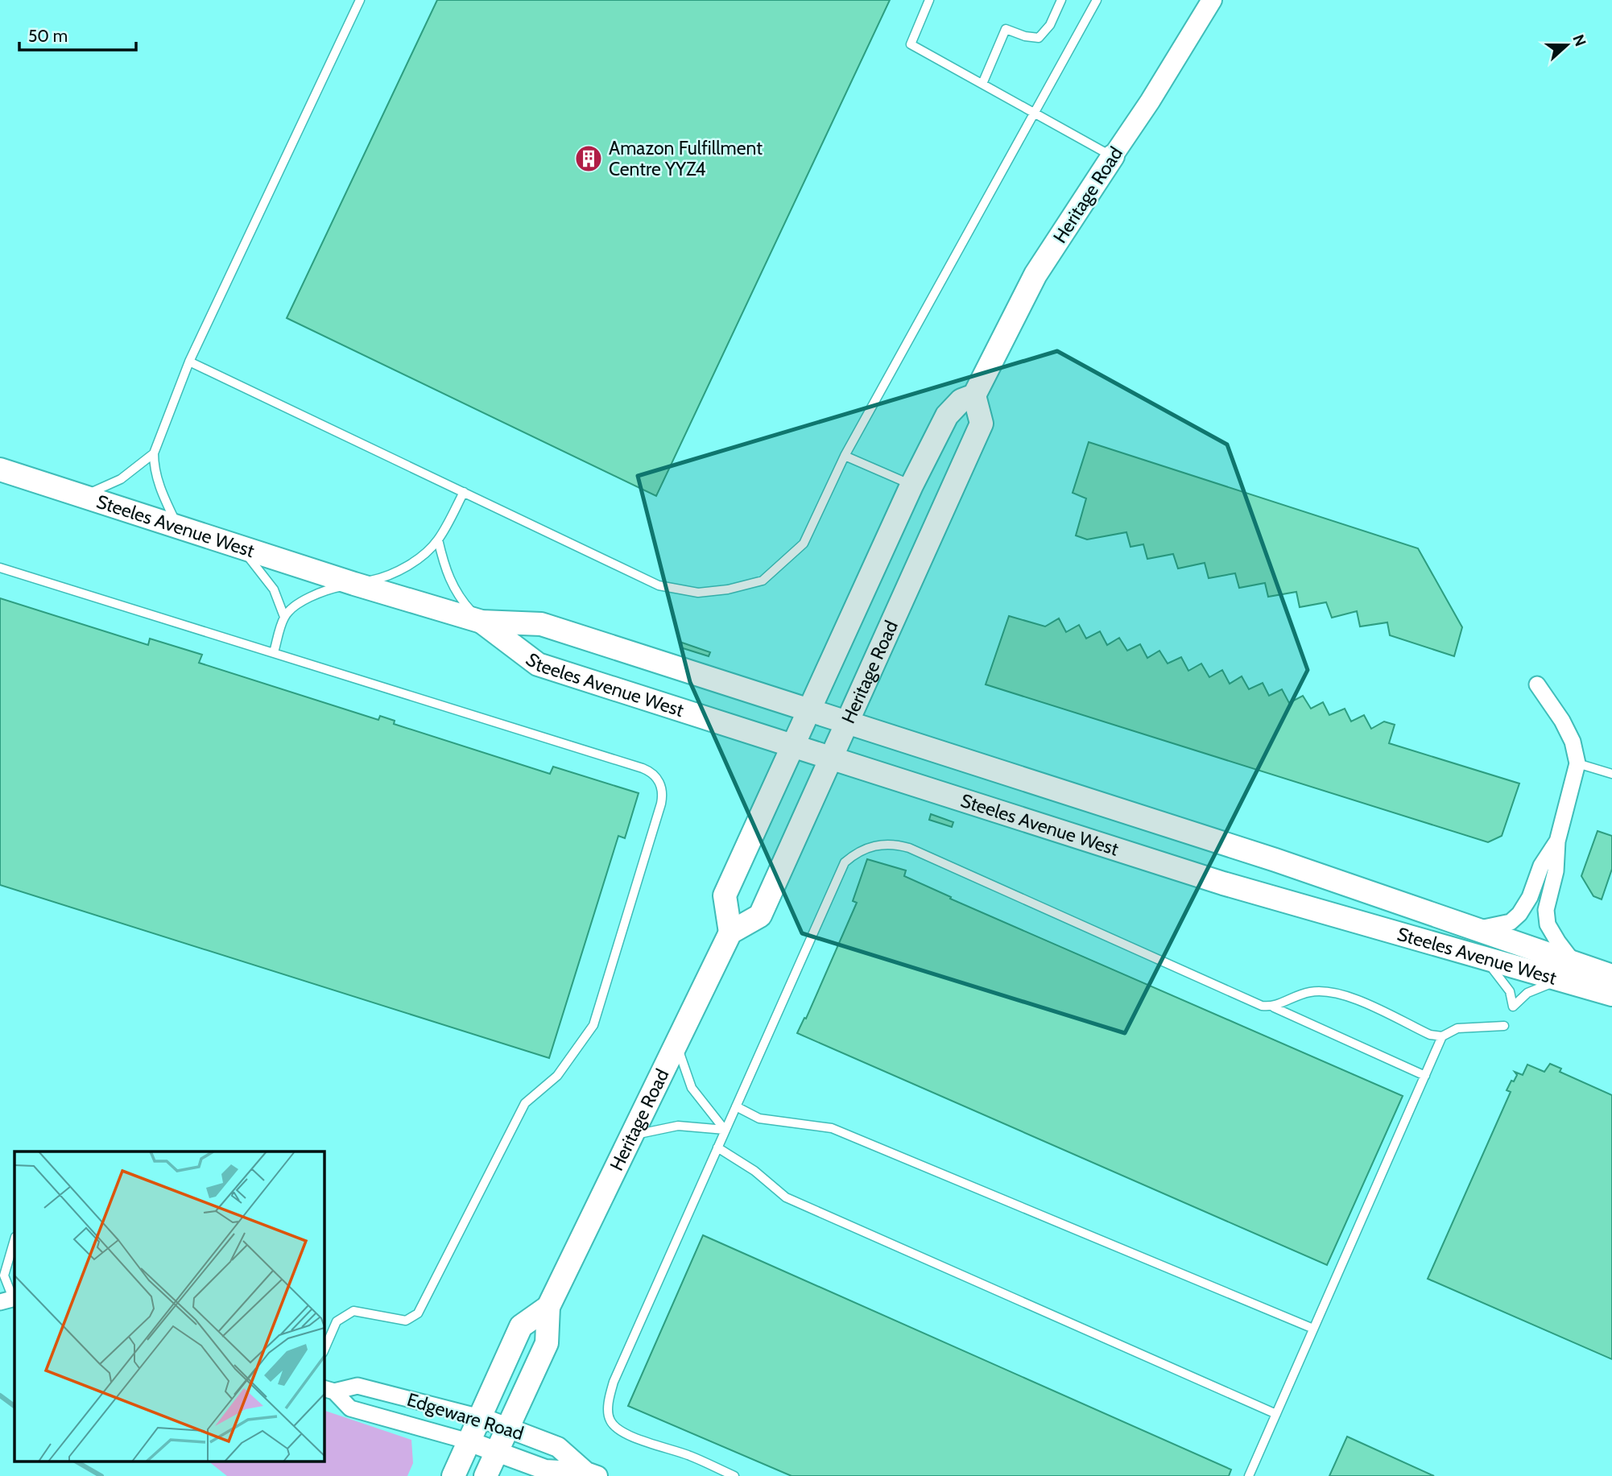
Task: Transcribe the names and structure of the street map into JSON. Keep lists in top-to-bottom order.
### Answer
{
  "streets": {
    "main road": ["Heritage Road", "Steeles Avenue West"],
    "street": ["Edgeware Road"]
  },
  "crossings": [
    ["Heritage Road", "Steeles Avenue West"],
    ["Heritage Road", "Edgeware Road"]
  ],
  "places": {
    "building": ["Amazon Fulfillment Centre YYZ4"]
  },
  "scale_bar": "50 m",
  "north": "right"
}
